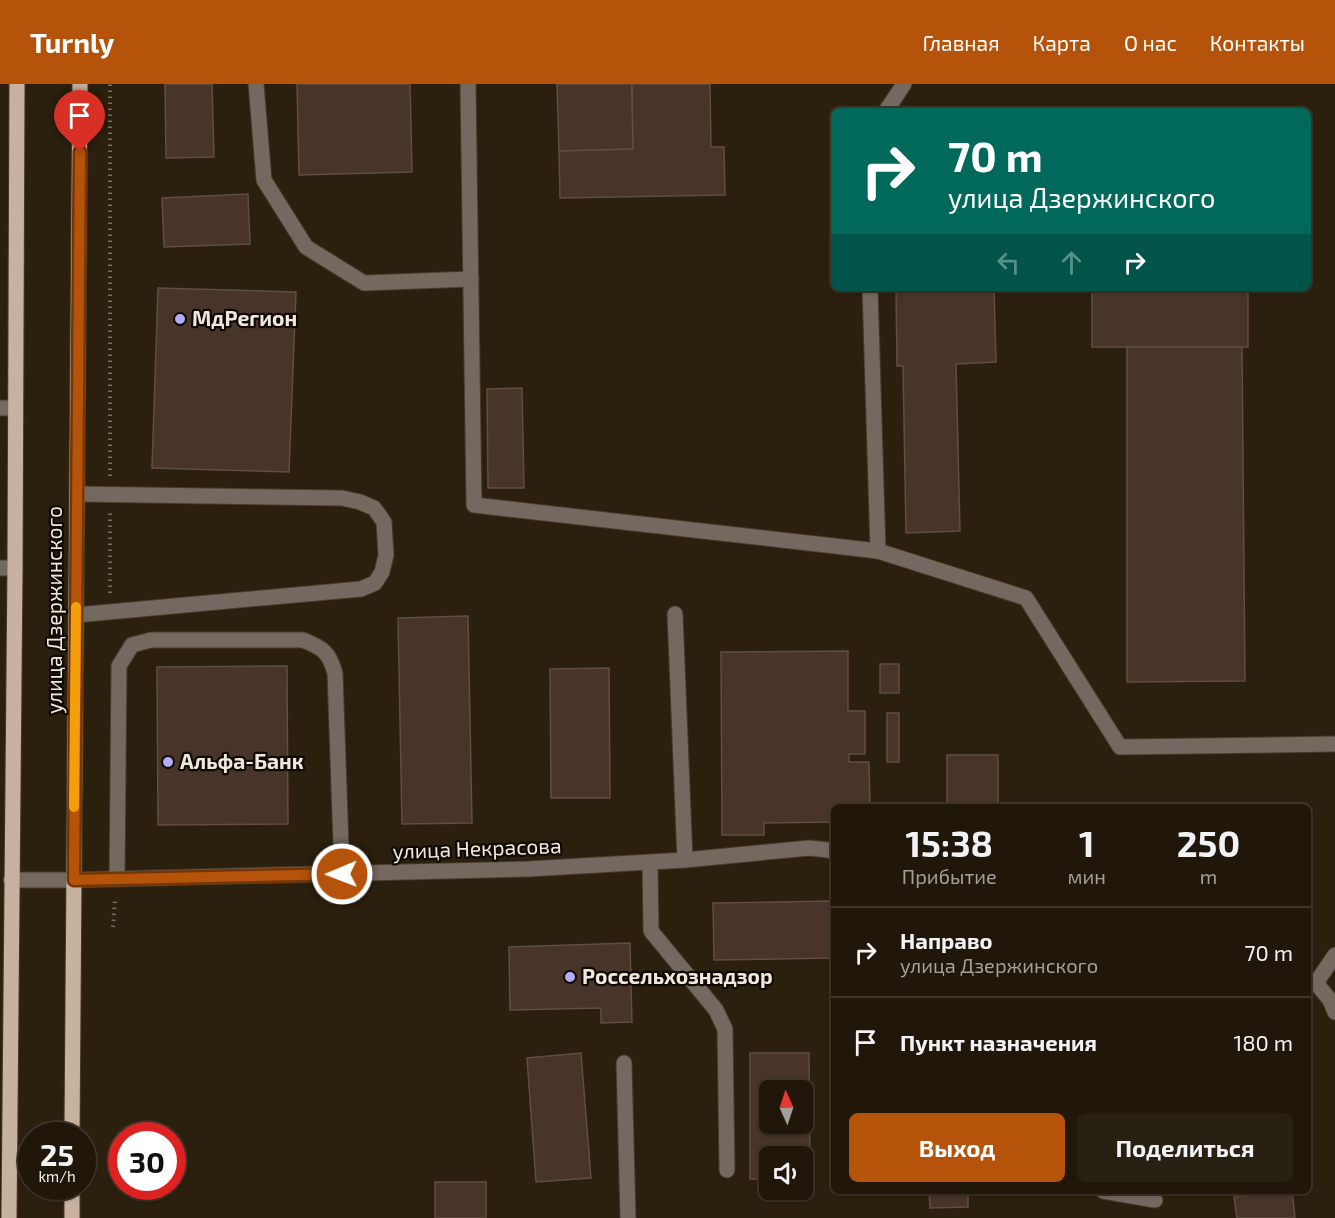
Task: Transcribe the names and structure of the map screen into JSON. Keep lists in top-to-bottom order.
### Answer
{
  "streets": {
    "main road": ["улица Дзержинского"],
    "street": ["улица Некрасова"]
  },
  "crossings": [
    ["улица Дзержинского", "улица Некрасова"]
  ],
  "places": ["МдРегион", "Альфа-Банк", "Россельхознадзор"],
  "north": "top",
  "page": {
    "header": "Turnly",
    "nav": [
      "Главная",
      "Карта",
      "О нас",
      "Контакты"
    ],
    "turn": ["70 m", "улица Дзержинского"],
    "eta": [
      "15:38",
      "Прибытие",
      "1",
      "мин",
      "250",
      "m"
    ],
    "list": [
      {
        "name": "Направо",
        "note": "улица Дзержинского",
        "value": "70 m"
      },
      {
        "name": "Пункт назначения",
        "value": "180 m"
      }
    ],
    "buttons": ["Выход", "Поделиться"],
    "speed": "25 km/h",
    "limit": "30"
  }
}
